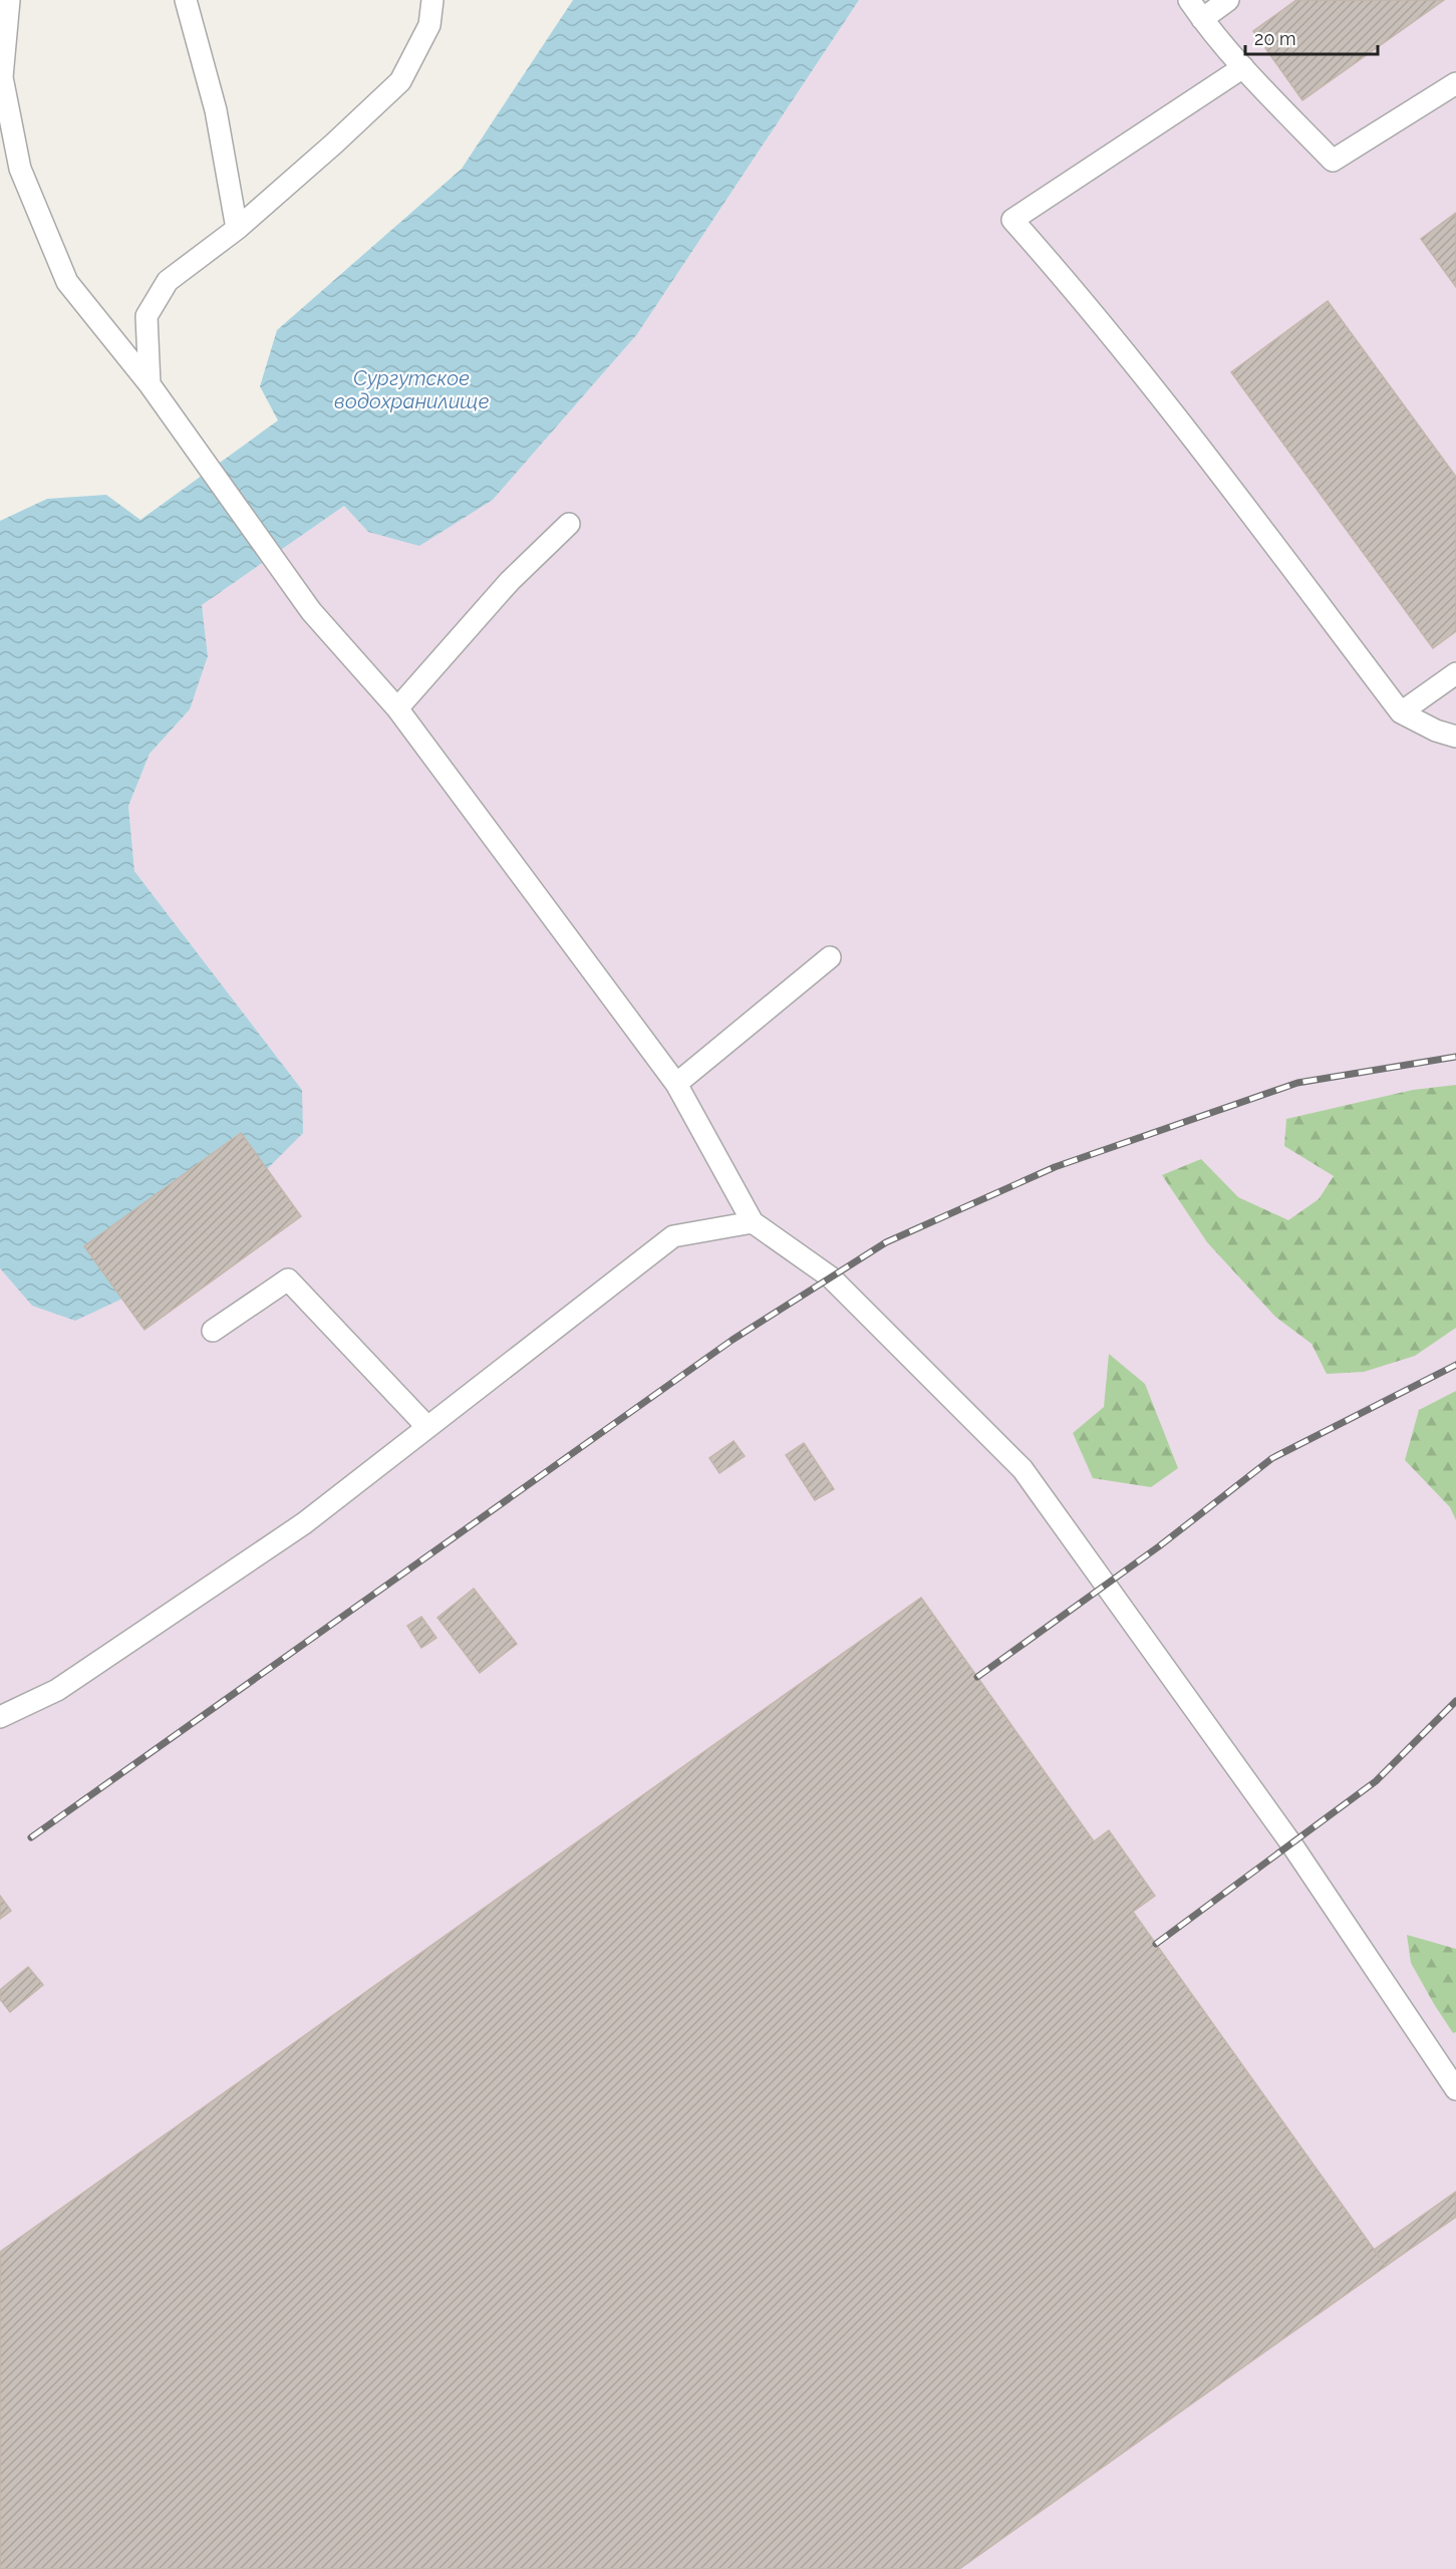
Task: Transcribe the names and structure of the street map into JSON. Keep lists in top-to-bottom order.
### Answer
{
  "water": ["Сургутское водохранилище"],
  "scale_bar": "20 m"
}
